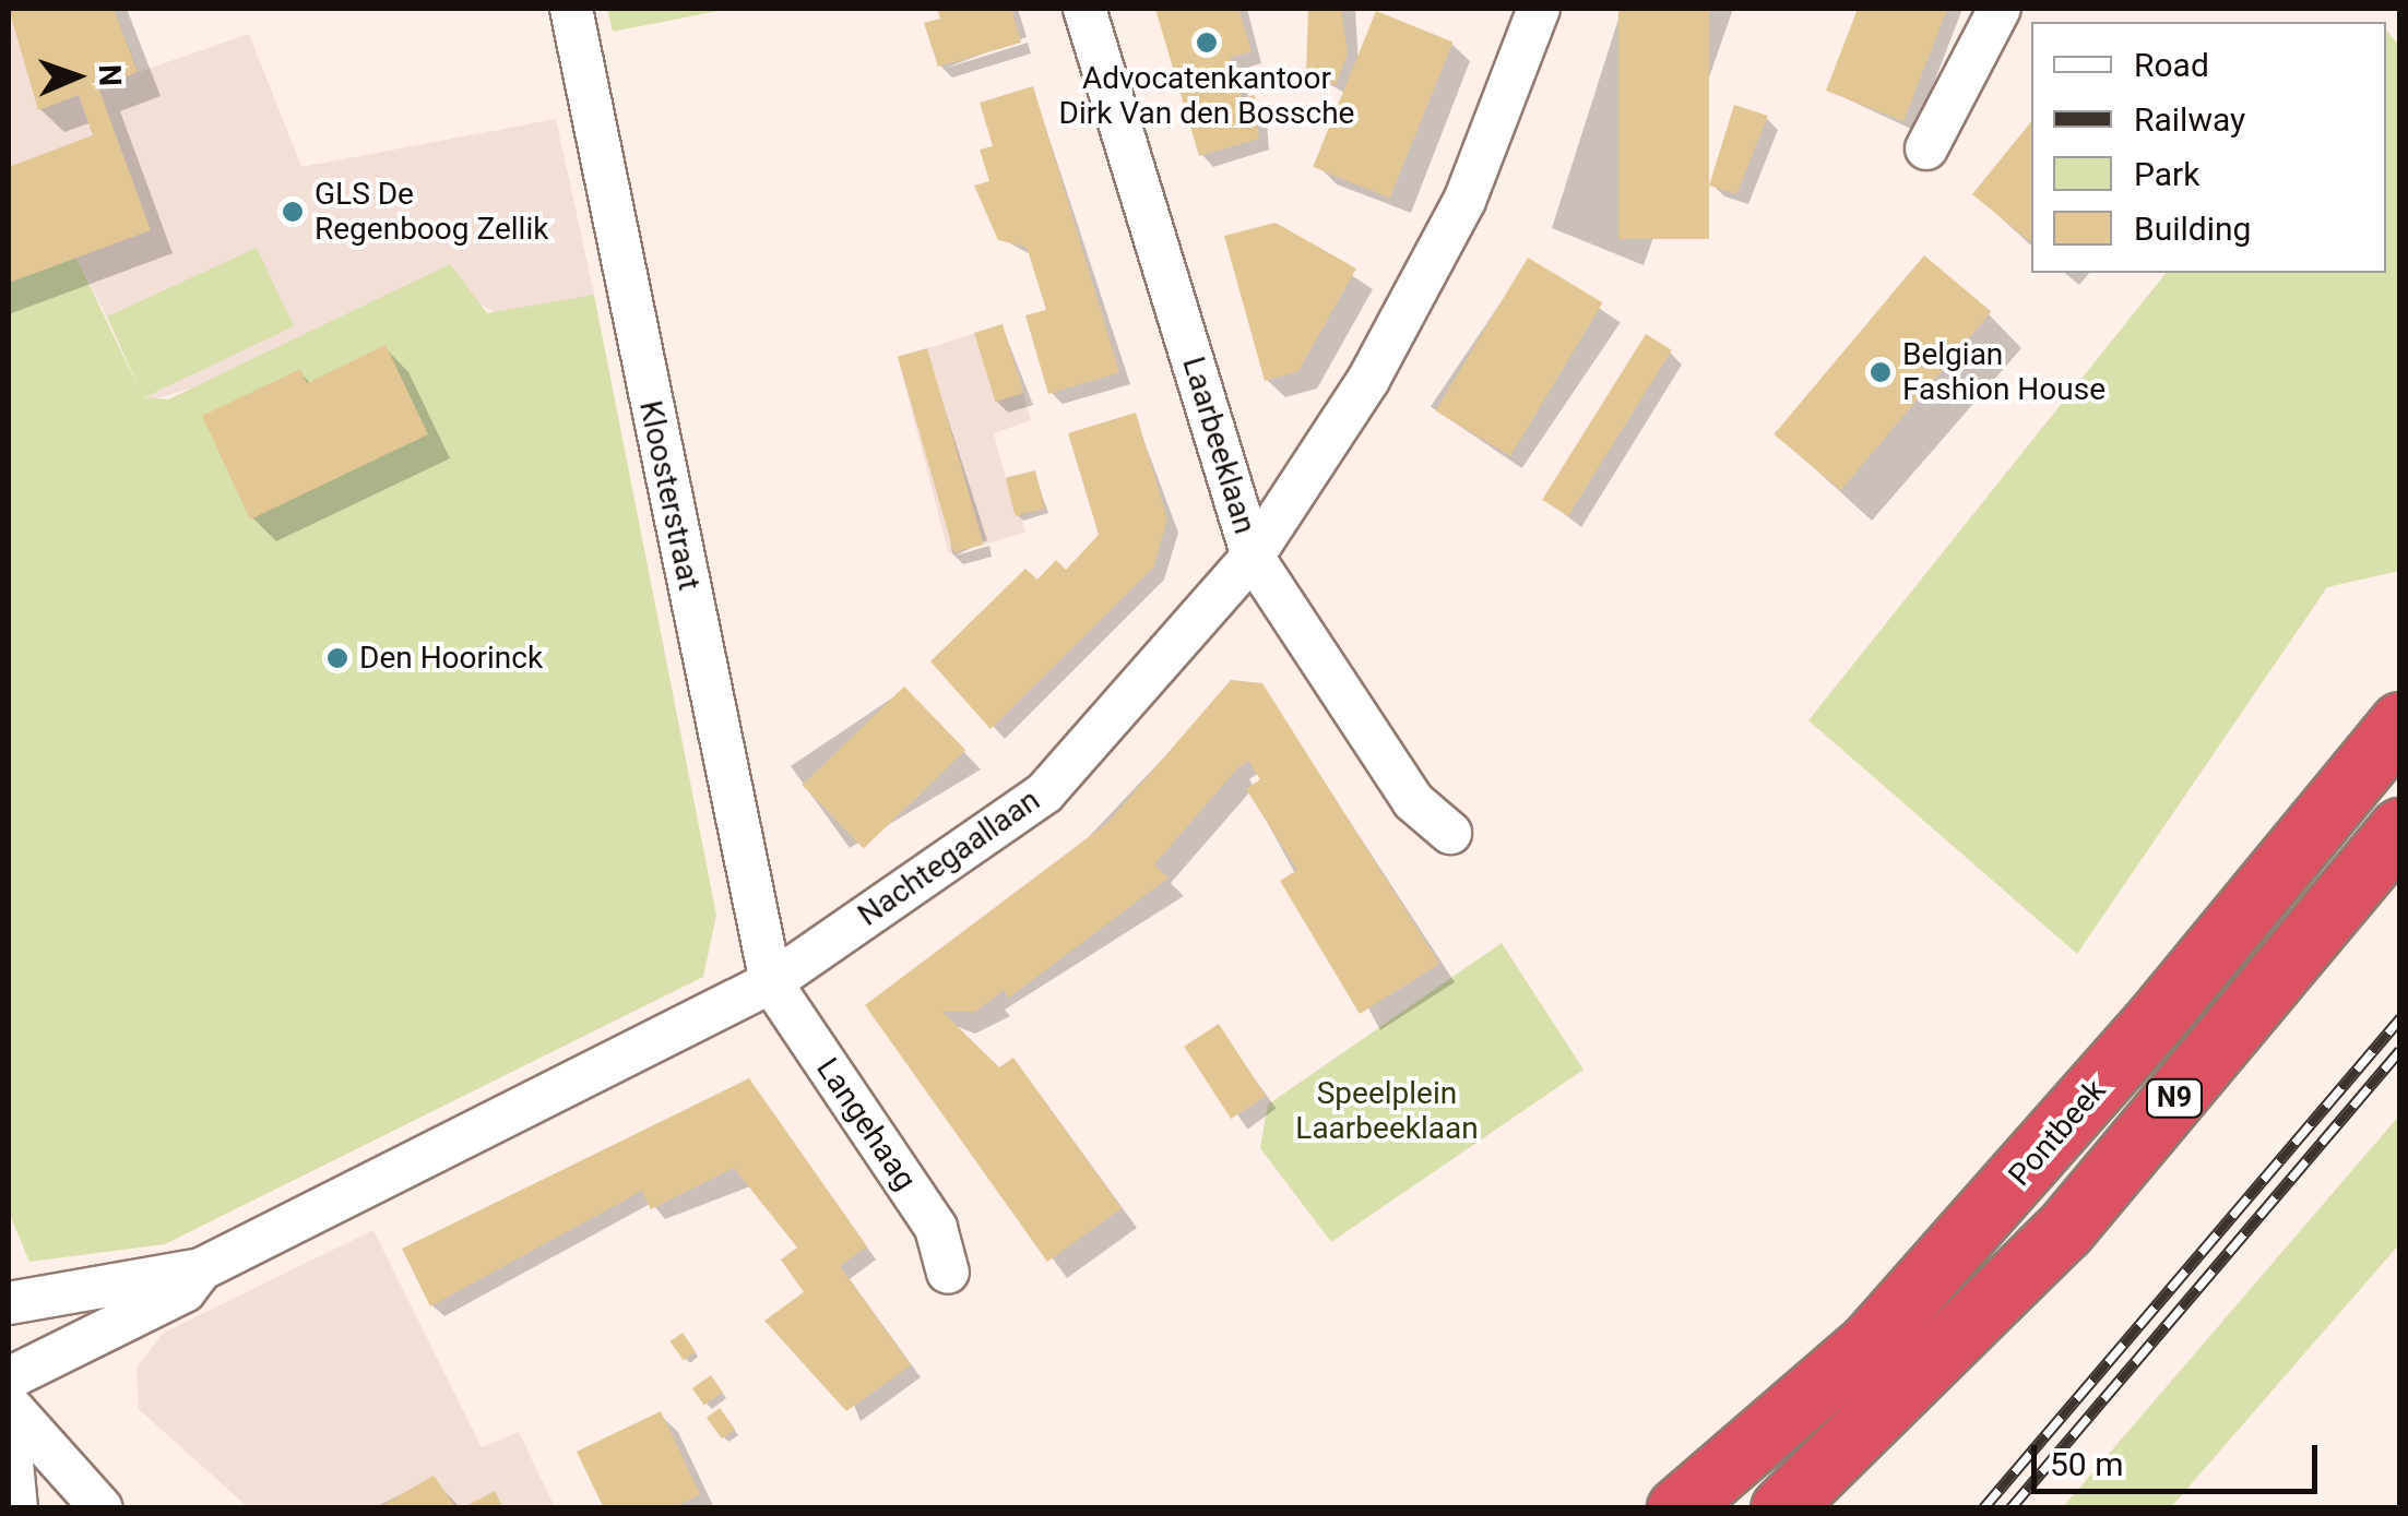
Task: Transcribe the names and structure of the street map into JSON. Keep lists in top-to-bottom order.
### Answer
{
  "streets": {
    "highway": ["N9", "Pontbeek"],
    "street": [
      "Laarbeeklaan",
      "Kloosterstraat",
      "Nachtegaallaan",
      "Langehaag"
    ]
  },
  "crossings": [
    ["Laarbeeklaan", "Nachtegaallaan"],
    ["Kloosterstraat", "Nachtegaallaan"],
    ["Kloosterstraat", "Langehaag"],
    ["Nachtegaallaan", "Langehaag"]
  ],
  "parks": ["Speelplein Laarbeeklaan"],
  "places": [
    "Advocatenkantoor Dirk Van den Bossche",
    "GLS De Regenboog Zellik",
    "Belgian Fashion House",
    "Den Hoorinck"
  ],
  "legend": [
    "Road",
    "Railway",
    "Park",
    "Building"
  ],
  "scale_bar": "50 m",
  "north": "right"
}
